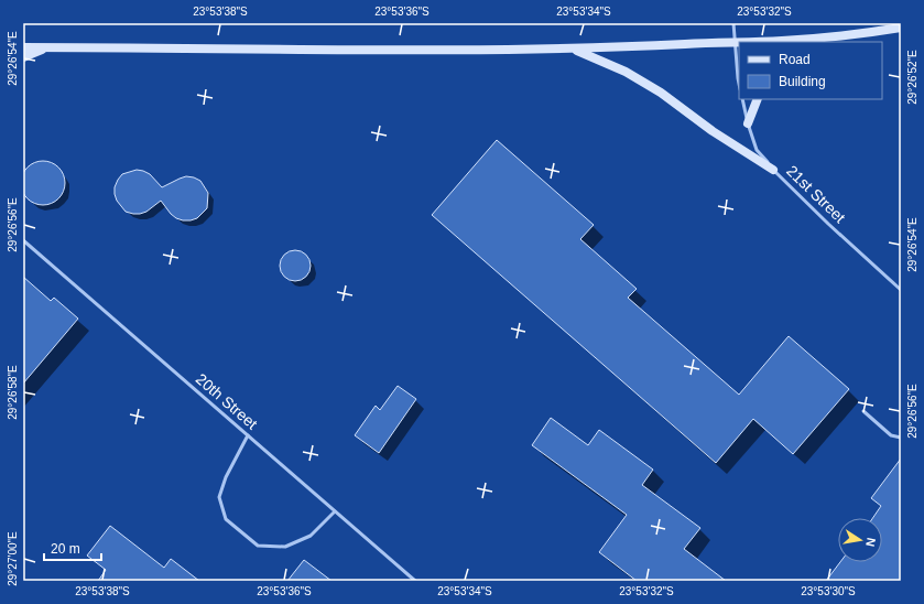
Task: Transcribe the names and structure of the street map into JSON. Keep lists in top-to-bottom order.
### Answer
{
  "streets": {
    "lane": ["21st Street", "20th Street"]
  },
  "legend": ["Road", "Building"],
  "scale_bar": "20 m",
  "north": "right",
  "coordinates": [
    "23°53'38\"S",
    "23°53'36\"S",
    "23°53'34\"S",
    "23°53'32\"S",
    "29°26'54\"E",
    "29°26'52\"E",
    "29°26'56\"E",
    "29°26'58\"E",
    "29°27'00\"E",
    "23°53'30\"S"
  ]
}
